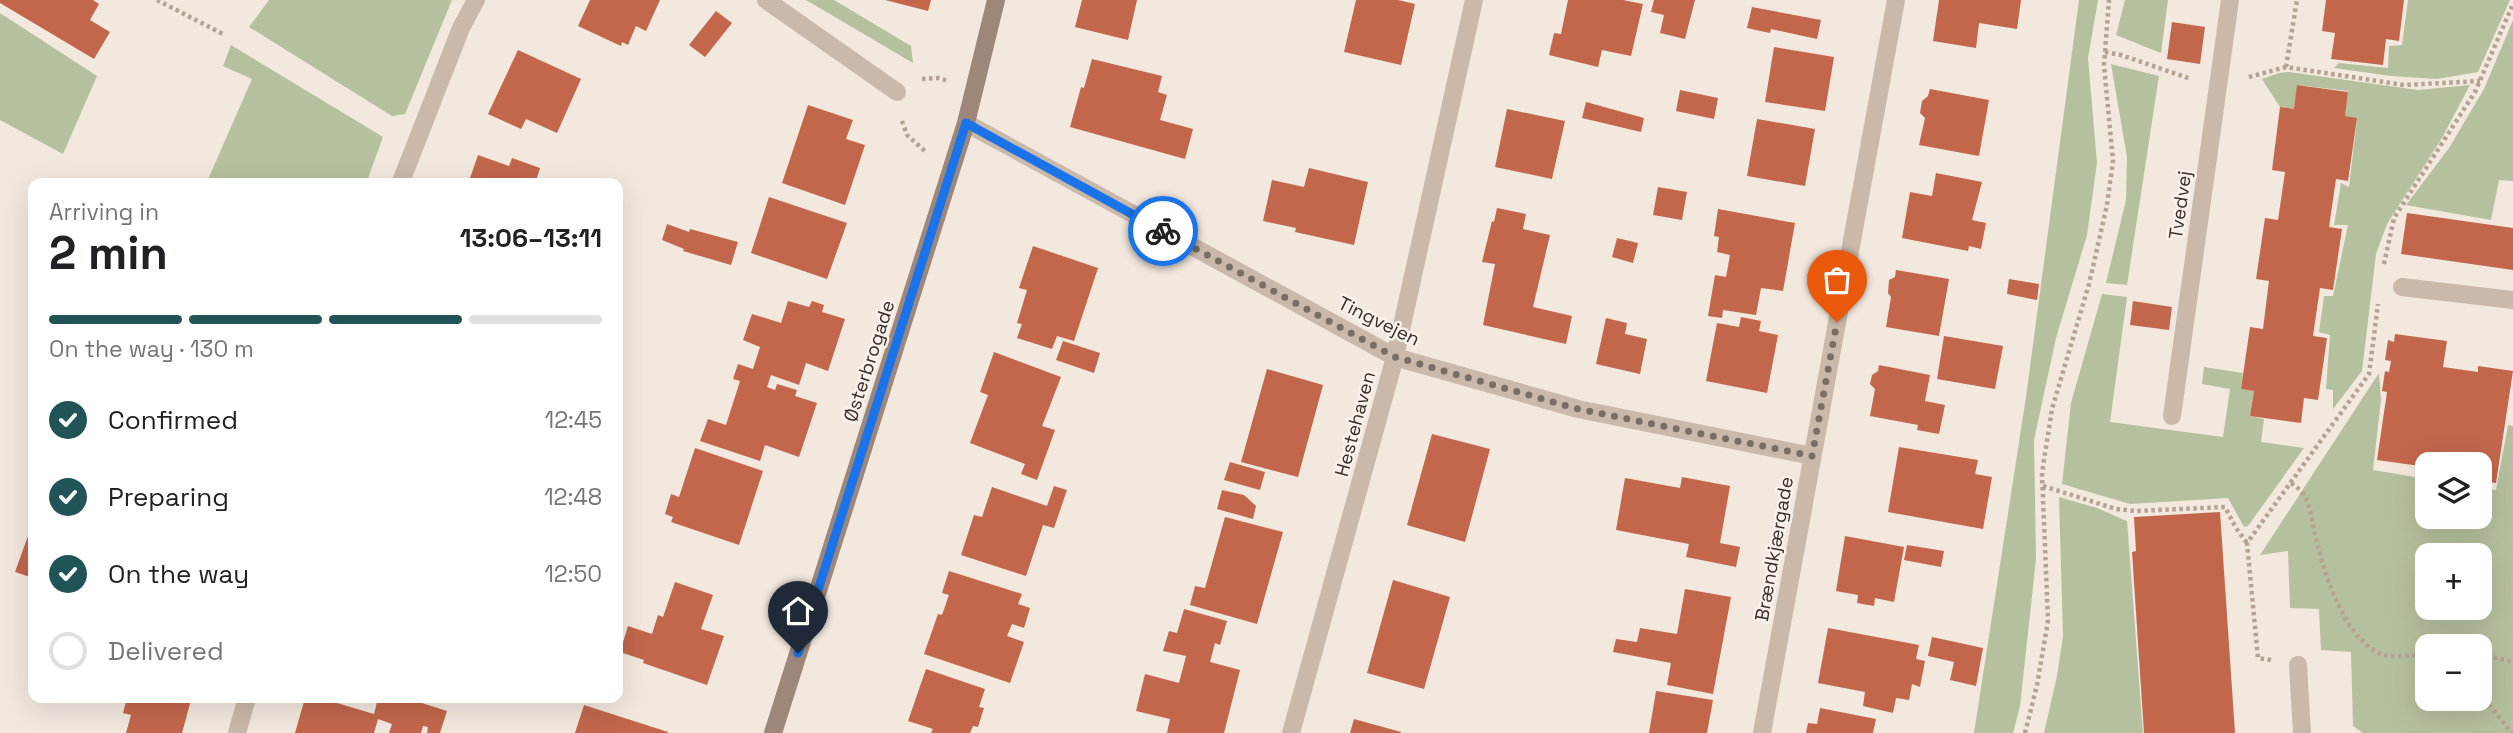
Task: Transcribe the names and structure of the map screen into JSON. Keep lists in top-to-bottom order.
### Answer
{
  "streets": {
    "main road": ["Østerbrogade"],
    "street": [
      "Tvedvej",
      "Tingvejen",
      "Hestehaven",
      "Brændkjærgade"
    ]
  },
  "crossings": [
    ["Tingvejen", "Østerbrogade"],
    ["Tingvejen", "Hestehaven"],
    ["Tingvejen", "Brændkjærgade"]
  ],
  "page": {
    "heading": ["2 min", "Arriving in", "13:06–13:11"],
    "bar": "On the way · 130 m",
    "list": [
      ["Confirmed", "12:45"],
      ["Preparing", "12:48"],
      ["On the way", "12:50"],
      "Delivered"
    ],
    "map_buttons": ["+", "−"]
  }
}
